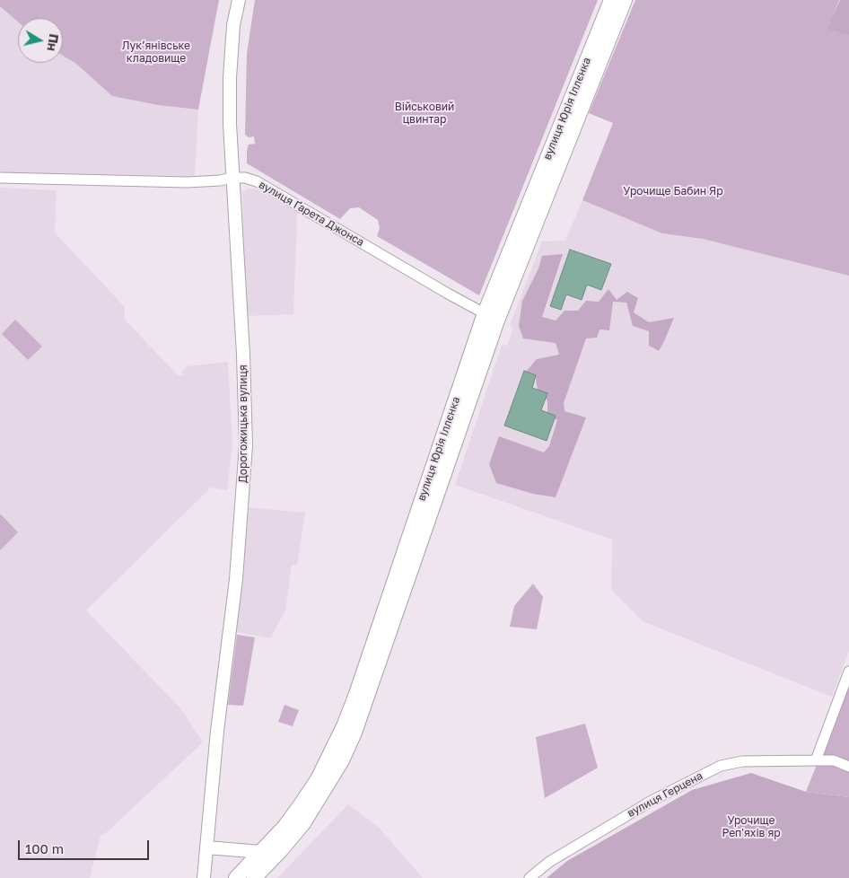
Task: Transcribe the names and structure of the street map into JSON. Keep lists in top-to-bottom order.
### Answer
{
  "streets": {
    "main road": ["вулиця Юрія Іллєнка"],
    "street": ["вулиця Ґарета Джонса", "Дорогожицька вулиця", "вулиця Герцена"]
  },
  "crossings": [
    ["вулиця Юрія Іллєнка", "вулиця Ґарета Джонса"],
    ["вулиця Ґарета Джонса", "Дорогожицька вулиця"]
  ],
  "parks": [
    "Лукʼянівське кладовище",
    "Військовий цвинтар",
    "Урочище Бабин Яр",
    "Урочище Реп'яхів яр"
  ],
  "scale_bar": "100 m",
  "north": "right"
}
